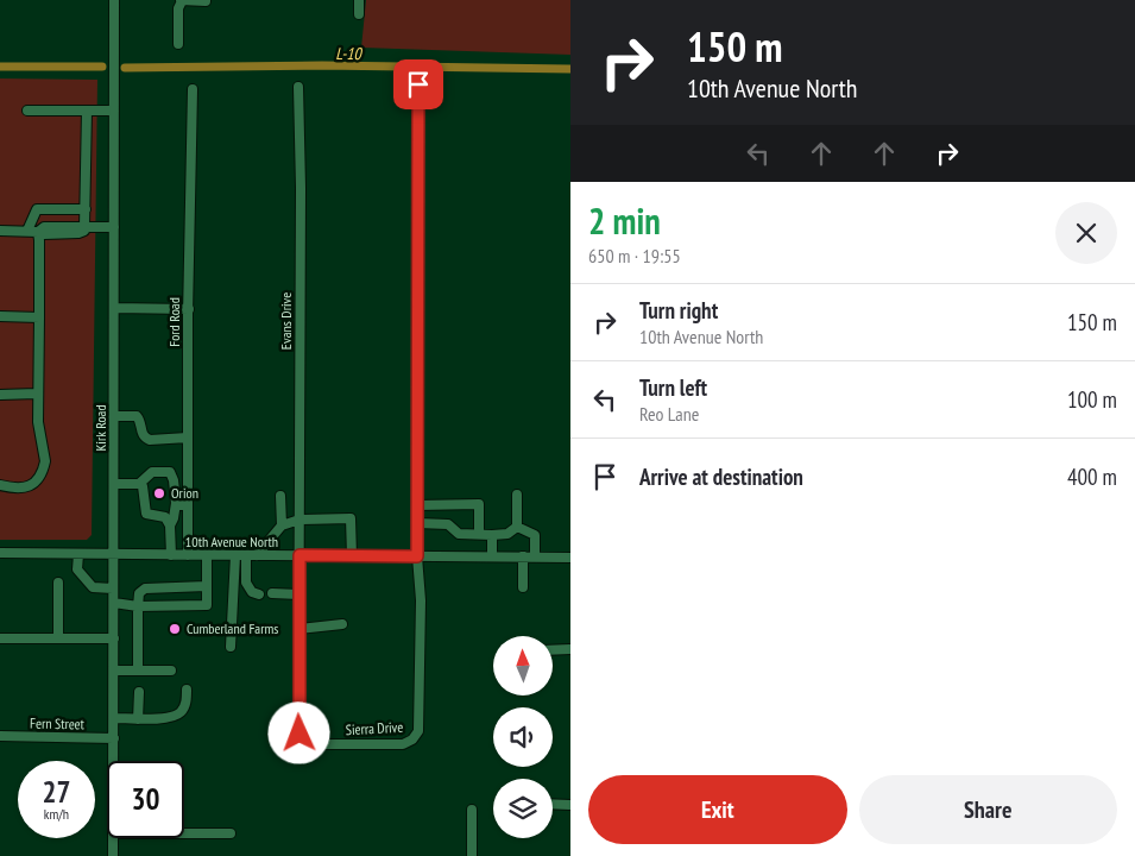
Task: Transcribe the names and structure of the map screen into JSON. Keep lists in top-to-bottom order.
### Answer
{
  "streets": {
    "street": [
      "Evans Drive",
      "Ford Road",
      "Kirk Road",
      "10th Avenue North",
      "Fern Street",
      "Sierra Drive"
    ]
  },
  "crossings": [
    ["Evans Drive", "10th Avenue North"],
    ["Evans Drive", "Sierra Drive"],
    ["Ford Road", "10th Avenue North"],
    ["Kirk Road", "10th Avenue North"],
    ["Kirk Road", "Fern Street"],
    ["10th Avenue North", "Sierra Drive"]
  ],
  "water": ["L-10"],
  "places": ["Orion", "Cumberland Farms"],
  "north": "top",
  "page": {
    "turn": ["150 m", "10th Avenue North"],
    "heading": ["2 min", "650 m · 19:55"],
    "list": [
      {
        "name": "Turn right",
        "note": "10th Avenue North",
        "value": "150 m"
      },
      {
        "name": "Turn left",
        "note": "Reo Lane",
        "value": "100 m"
      },
      {
        "name": "Arrive at destination",
        "value": "400 m"
      }
    ],
    "speed": "27 km/h",
    "limit": "30",
    "buttons": ["Exit", "Share"]
  }
}
